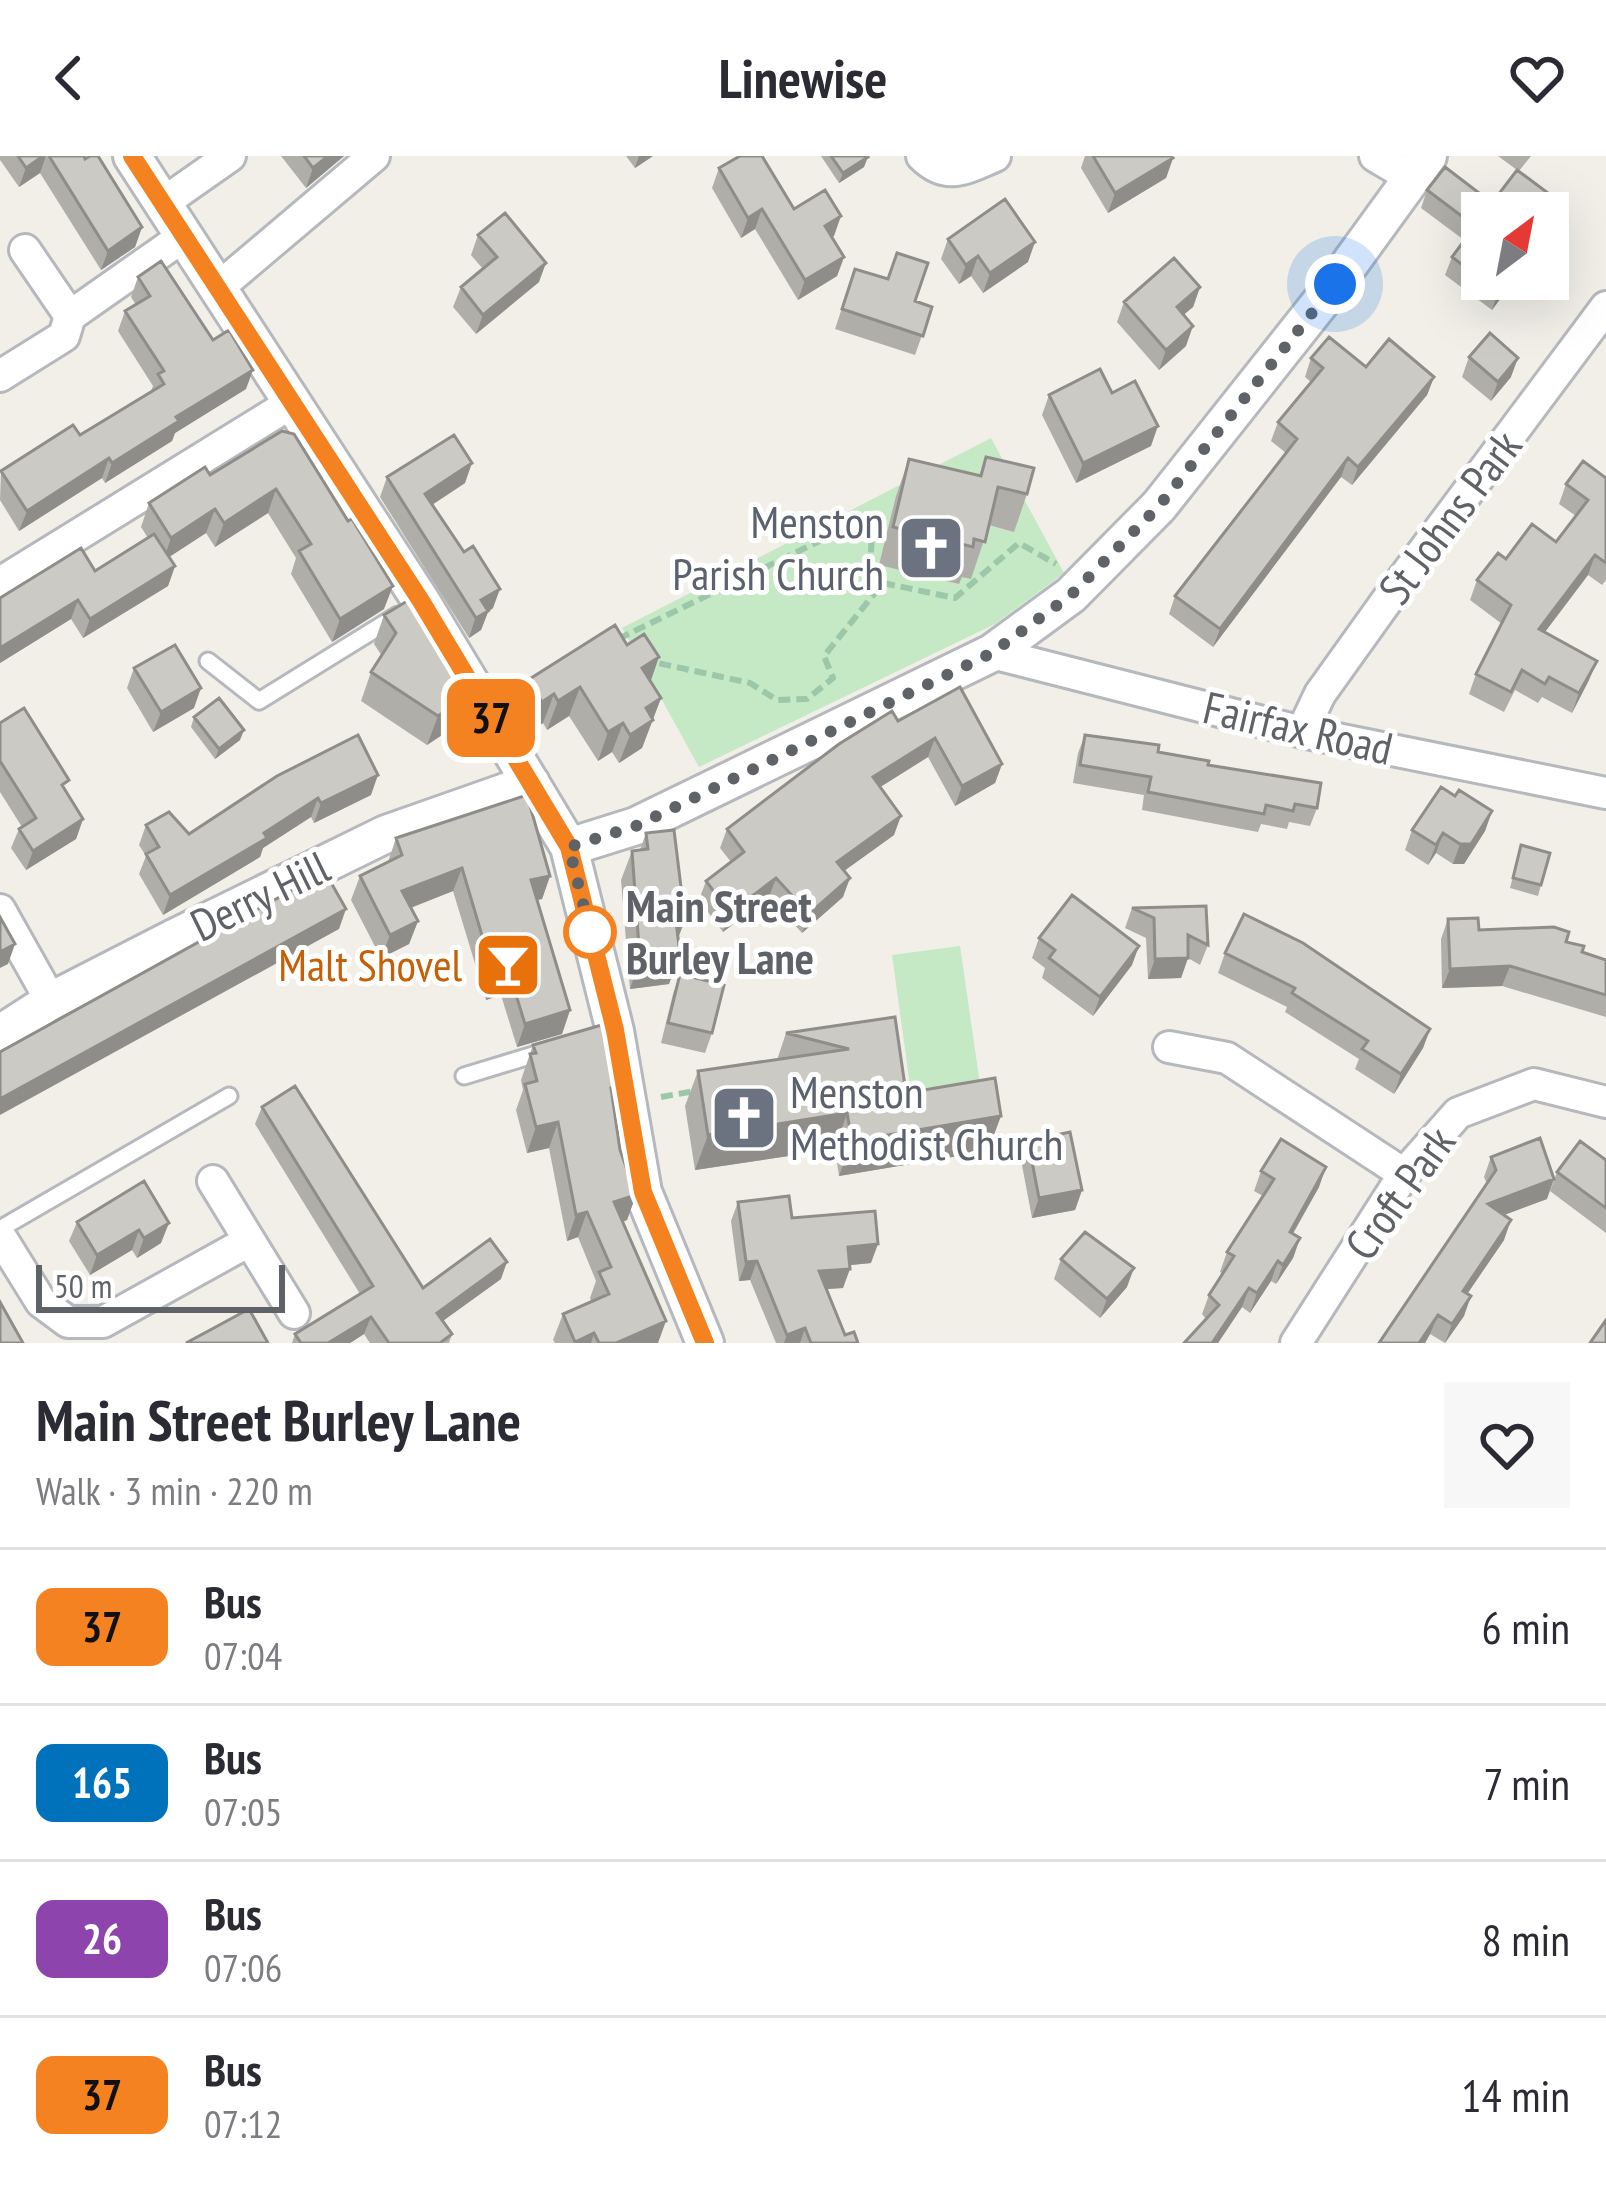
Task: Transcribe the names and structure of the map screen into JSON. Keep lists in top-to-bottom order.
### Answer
{
  "streets": {
    "street": [
      "St Johns Park",
      "Fairfax Road",
      "Derry Hill",
      "Croft Park"
    ]
  },
  "crossings": [
    ["St Johns Park", "Fairfax Road"]
  ],
  "places": {
    "church": ["Menston Parish Church", "Menston Methodist Church"],
    "other": ["Main Street Burley Lane"],
    "bar": ["Malt Shovel"]
  },
  "lines": ["bus line 37"],
  "scale_bar": "50 m",
  "north": "top right",
  "page": {
    "header": "Linewise",
    "on_map": "37",
    "scale": "50 m",
    "heading": ["Main Street Burley Lane", "Walk · 3 min · 220 m"],
    "list": [
      {
        "mark": "37",
        "name": "Bus",
        "note": "07:04",
        "value": "6 min"
      },
      {
        "mark": "165",
        "name": "Bus",
        "note": "07:05",
        "value": "7 min"
      },
      {
        "mark": "26",
        "name": "Bus",
        "note": "07:06",
        "value": "8 min"
      },
      {
        "mark": "37",
        "name": "Bus",
        "note": "07:12",
        "value": "14 min"
      }
    ]
  }
}
